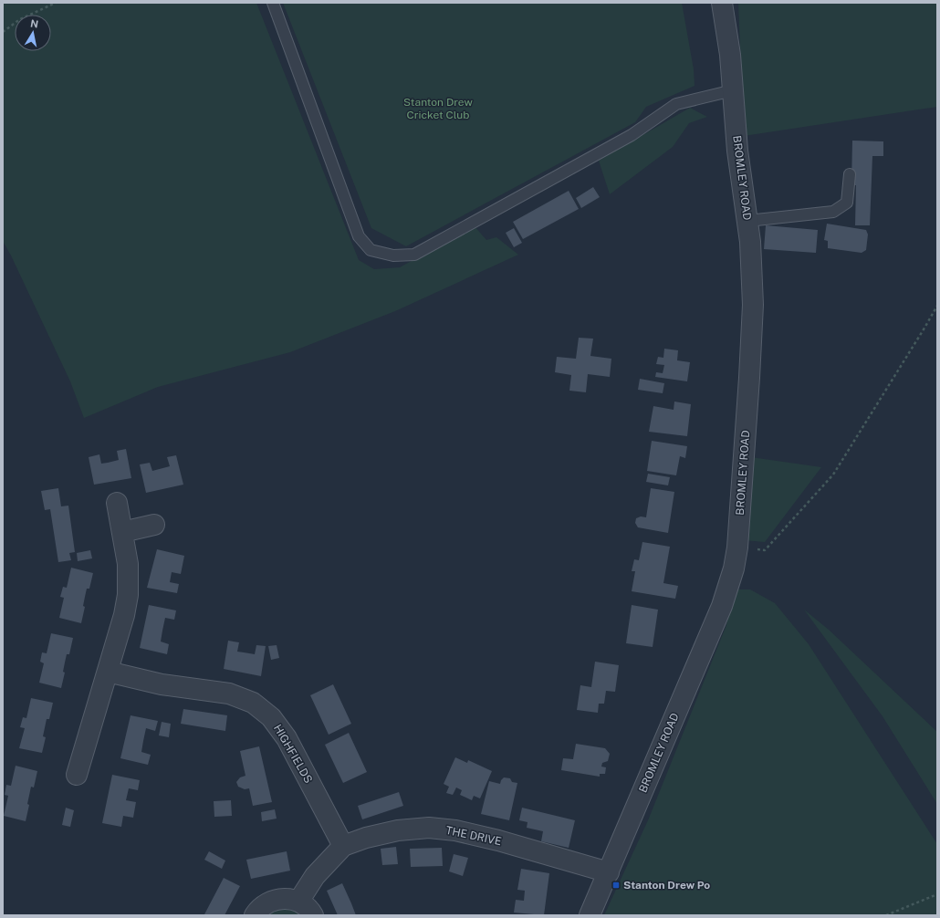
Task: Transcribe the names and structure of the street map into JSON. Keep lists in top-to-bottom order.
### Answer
{
  "streets": {
    "street": ["BROMLEY ROAD", "HIGHFIELDS", "THE DRIVE"]
  },
  "crossings": [
    ["BROMLEY ROAD", "THE DRIVE"],
    ["HIGHFIELDS", "THE DRIVE"]
  ],
  "parks": ["Stanton Drew Cricket Club"],
  "places": {
    "transit": ["Stanton Drew Po"]
  },
  "north": "top"
}
